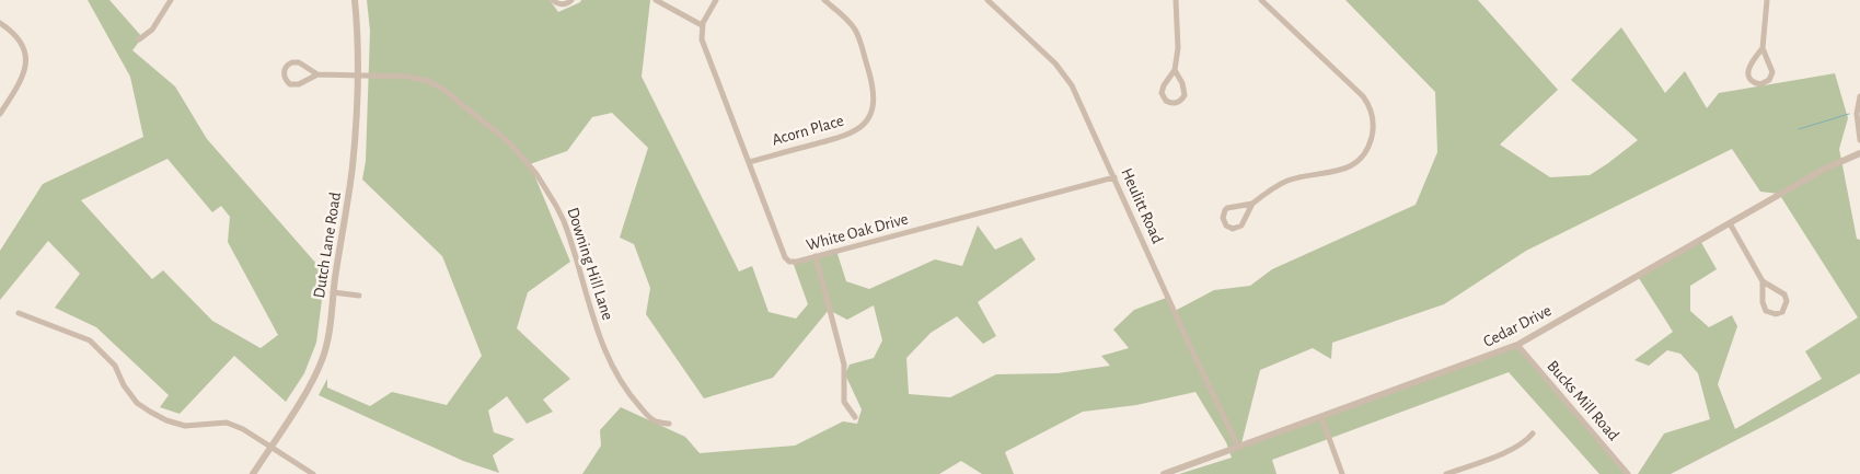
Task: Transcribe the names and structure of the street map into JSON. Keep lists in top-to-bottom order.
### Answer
{
  "streets": {
    "street": [
      "Acorn Place",
      "Heulitt Road",
      "White Oak Drive",
      "Dutch Lane Road",
      "Downing Hill Lane",
      "Cedar Drive",
      "Bucks Mill Road"
    ]
  },
  "crossings": [
    ["Acorn Place", "White Oak Drive"],
    ["Heulitt Road", "White Oak Drive"],
    ["Heulitt Road", "Cedar Drive"],
    ["Dutch Lane Road", "Downing Hill Lane"],
    ["Cedar Drive", "Bucks Mill Road"]
  ]
}
